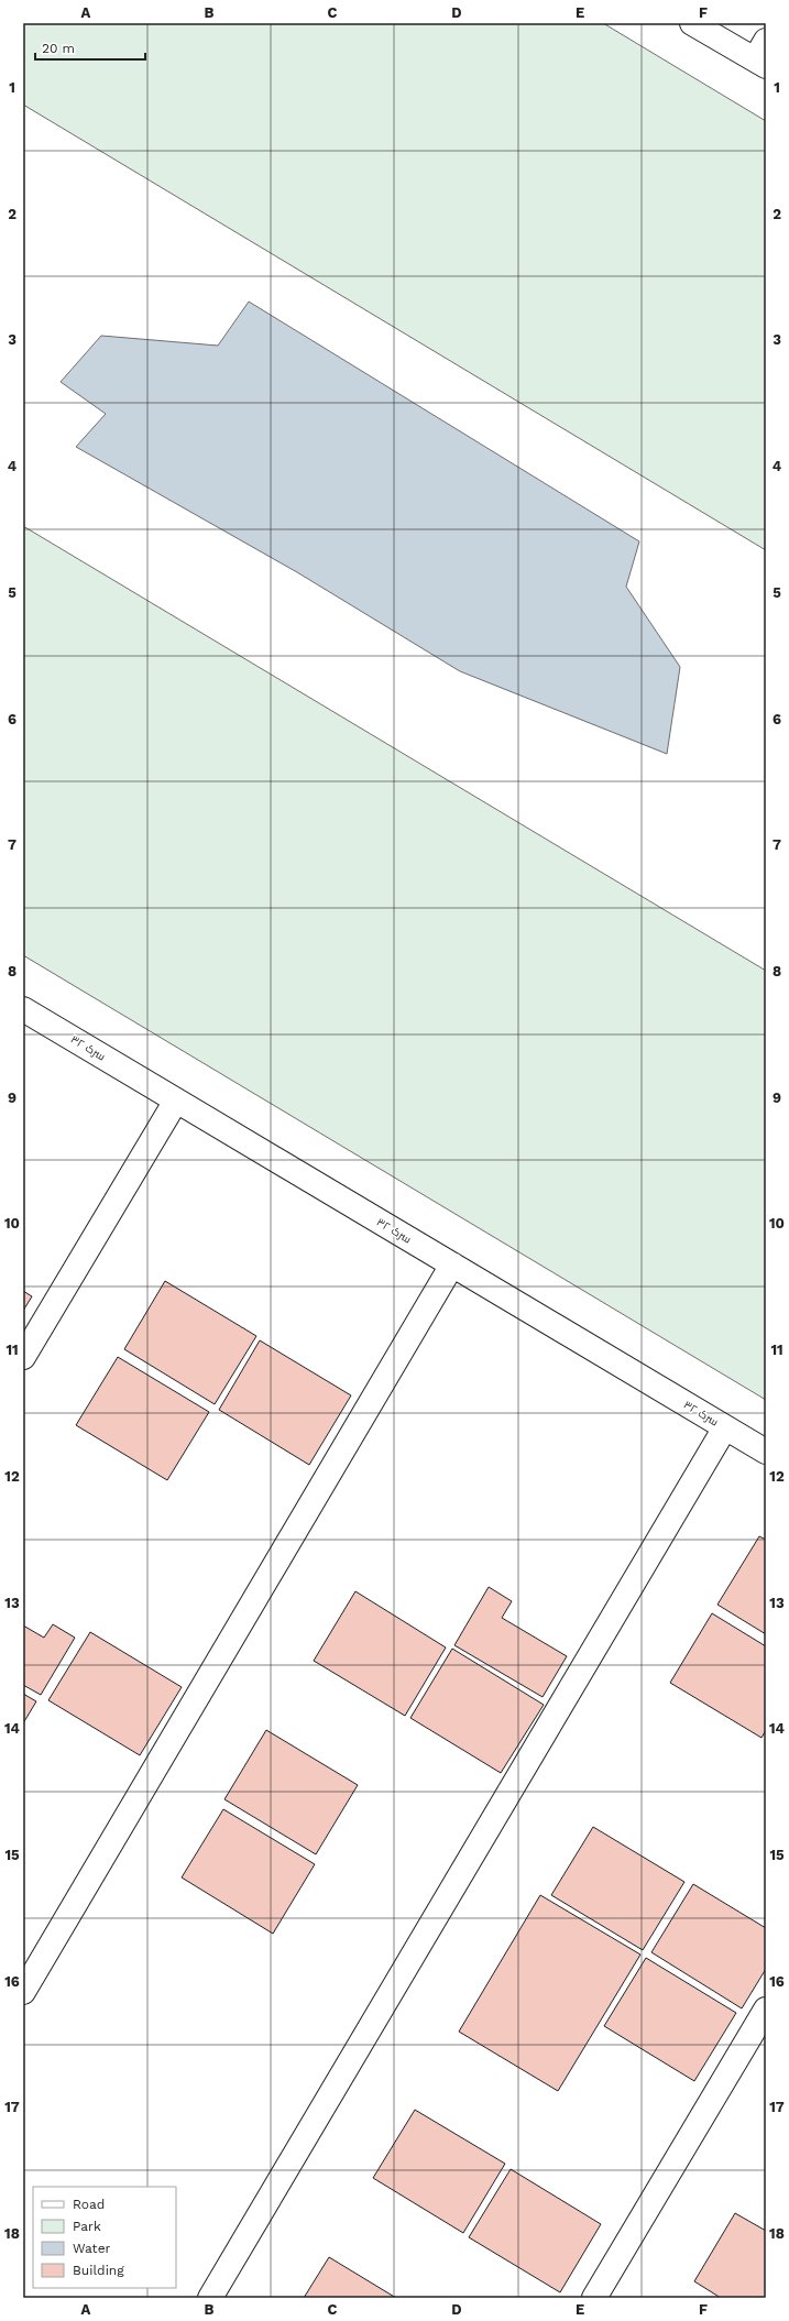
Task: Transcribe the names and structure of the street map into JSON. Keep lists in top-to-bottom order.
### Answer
{
  "streets": {
    "street": ["سرک ۳۲"]
  },
  "legend": [
    "Road",
    "Park",
    "Water",
    "Building"
  ],
  "scale_bar": "20 m",
  "grid": {
    "columns": [
      "A",
      "B",
      "C",
      "D",
      "E",
      "F"
    ],
    "rows": [
      "1",
      "2",
      "3",
      "4",
      "5",
      "6",
      "7",
      "8",
      "9",
      "10",
      "11",
      "12",
      "13",
      "14",
      "15",
      "16",
      "17",
      "18"
    ]
  }
}
